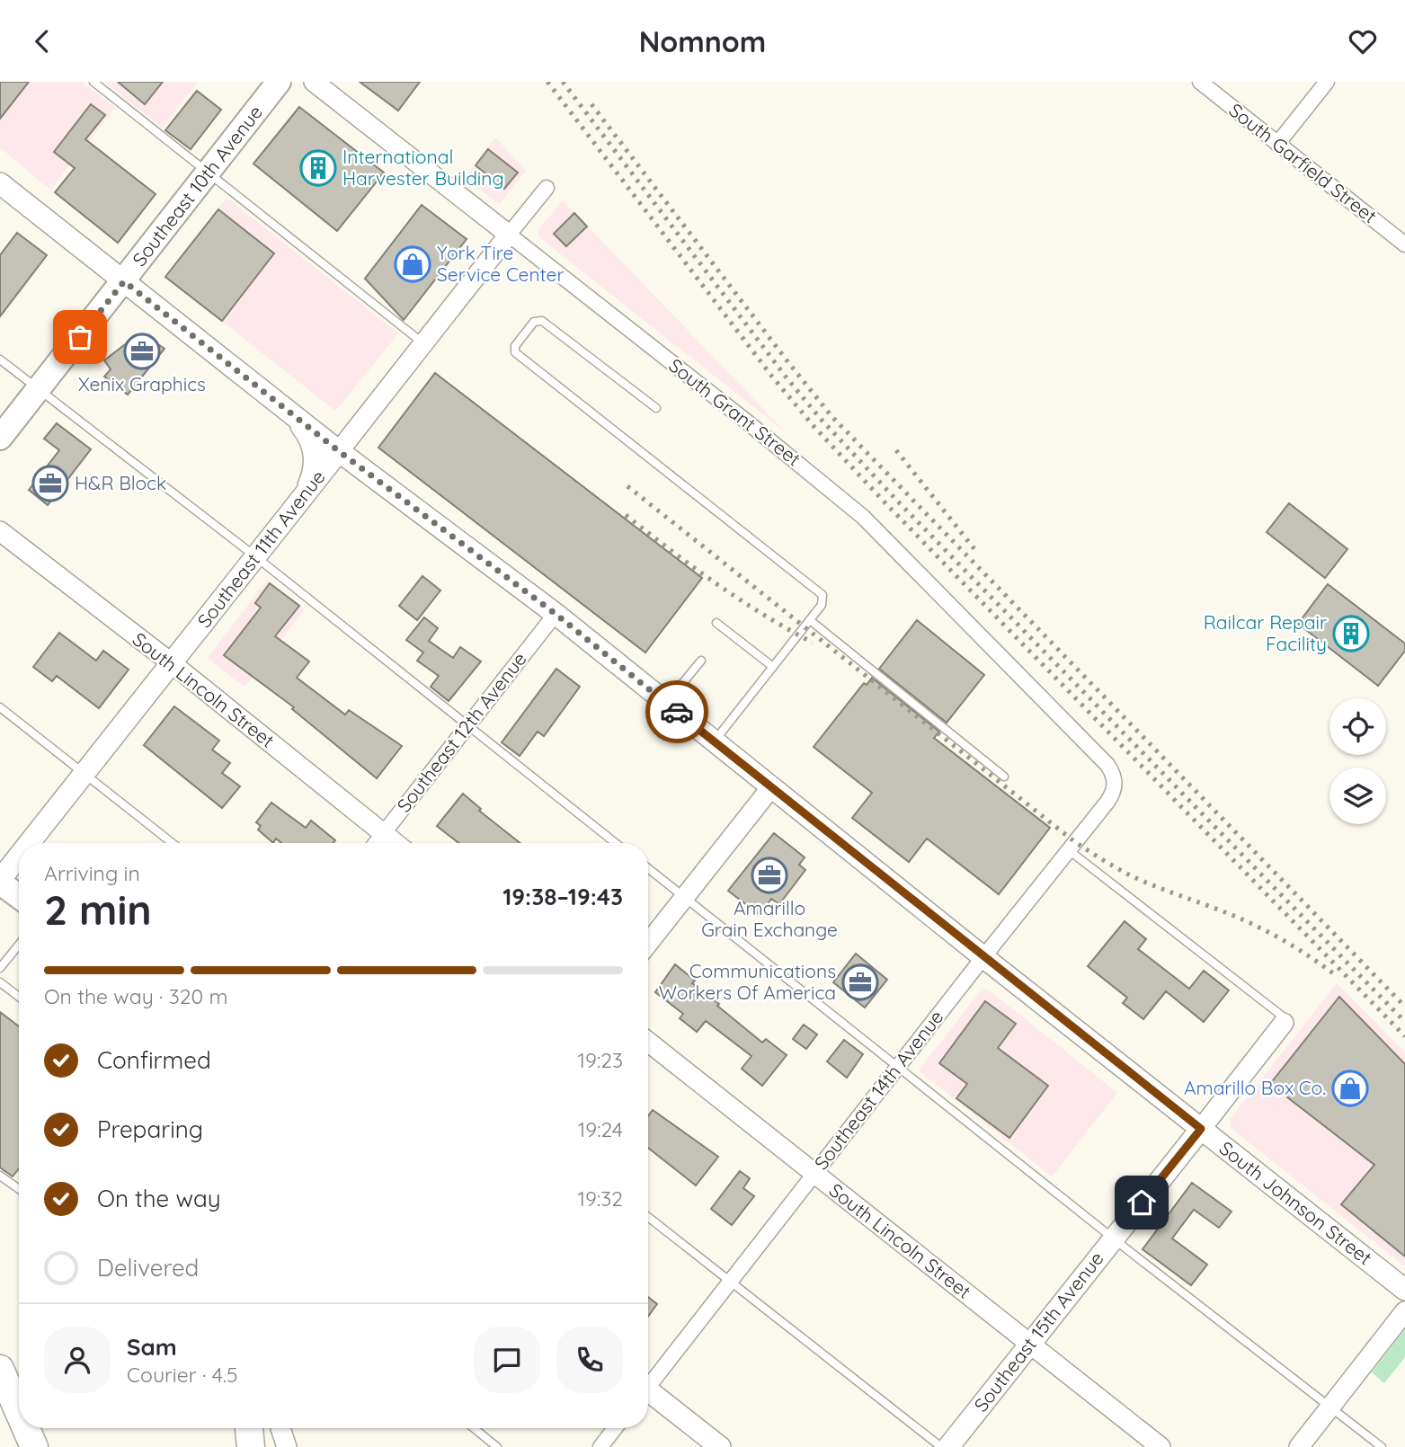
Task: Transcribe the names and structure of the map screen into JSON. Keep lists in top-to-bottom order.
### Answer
{
  "streets": {
    "main road": [
      "Southeast 10th Avenue",
      "Southeast 11th Avenue",
      "South Johnson Street",
      "Southeast 15th Avenue"
    ],
    "street": [
      "South Garfield Street",
      "South Grant Street",
      "South Lincoln Street",
      "Southeast 12th Avenue",
      "Southeast 14th Avenue"
    ]
  },
  "crossings": [
    ["Southeast 10th Avenue", "South Johnson Street"],
    ["South Grant Street", "Southeast 11th Avenue"],
    ["South Grant Street", "Southeast 14th Avenue"],
    ["Southeast 11th Avenue", "South Lincoln Street"],
    ["Southeast 11th Avenue", "South Johnson Street"],
    ["South Lincoln Street", "Southeast 12th Avenue"],
    ["South Lincoln Street", "Southeast 14th Avenue"],
    ["South Lincoln Street", "Southeast 15th Avenue"],
    ["Southeast 12th Avenue", "South Johnson Street"],
    ["Southeast 14th Avenue", "South Johnson Street"],
    ["South Johnson Street", "Southeast 15th Avenue"]
  ],
  "places": {
    "building": ["International Harvester Building", "Railcar Repair Facility"],
    "shop": ["York Tire Service Center", "Amarillo Box Co."],
    "office": [
      "Xenix Graphics",
      "H&R Block",
      "Amarillo Grain Exchange",
      "Communications Workers Of America"
    ]
  },
  "page": {
    "header": "Nomnom",
    "heading": ["2 min", "Arriving in", "19:38–19:43"],
    "panel": ["Sam", "Courier · 4.5"],
    "bar": "On the way · 320 m",
    "list": [
      ["Confirmed", "19:23"],
      ["Preparing", "19:24"],
      ["On the way", "19:32"],
      "Delivered"
    ]
  }
}
